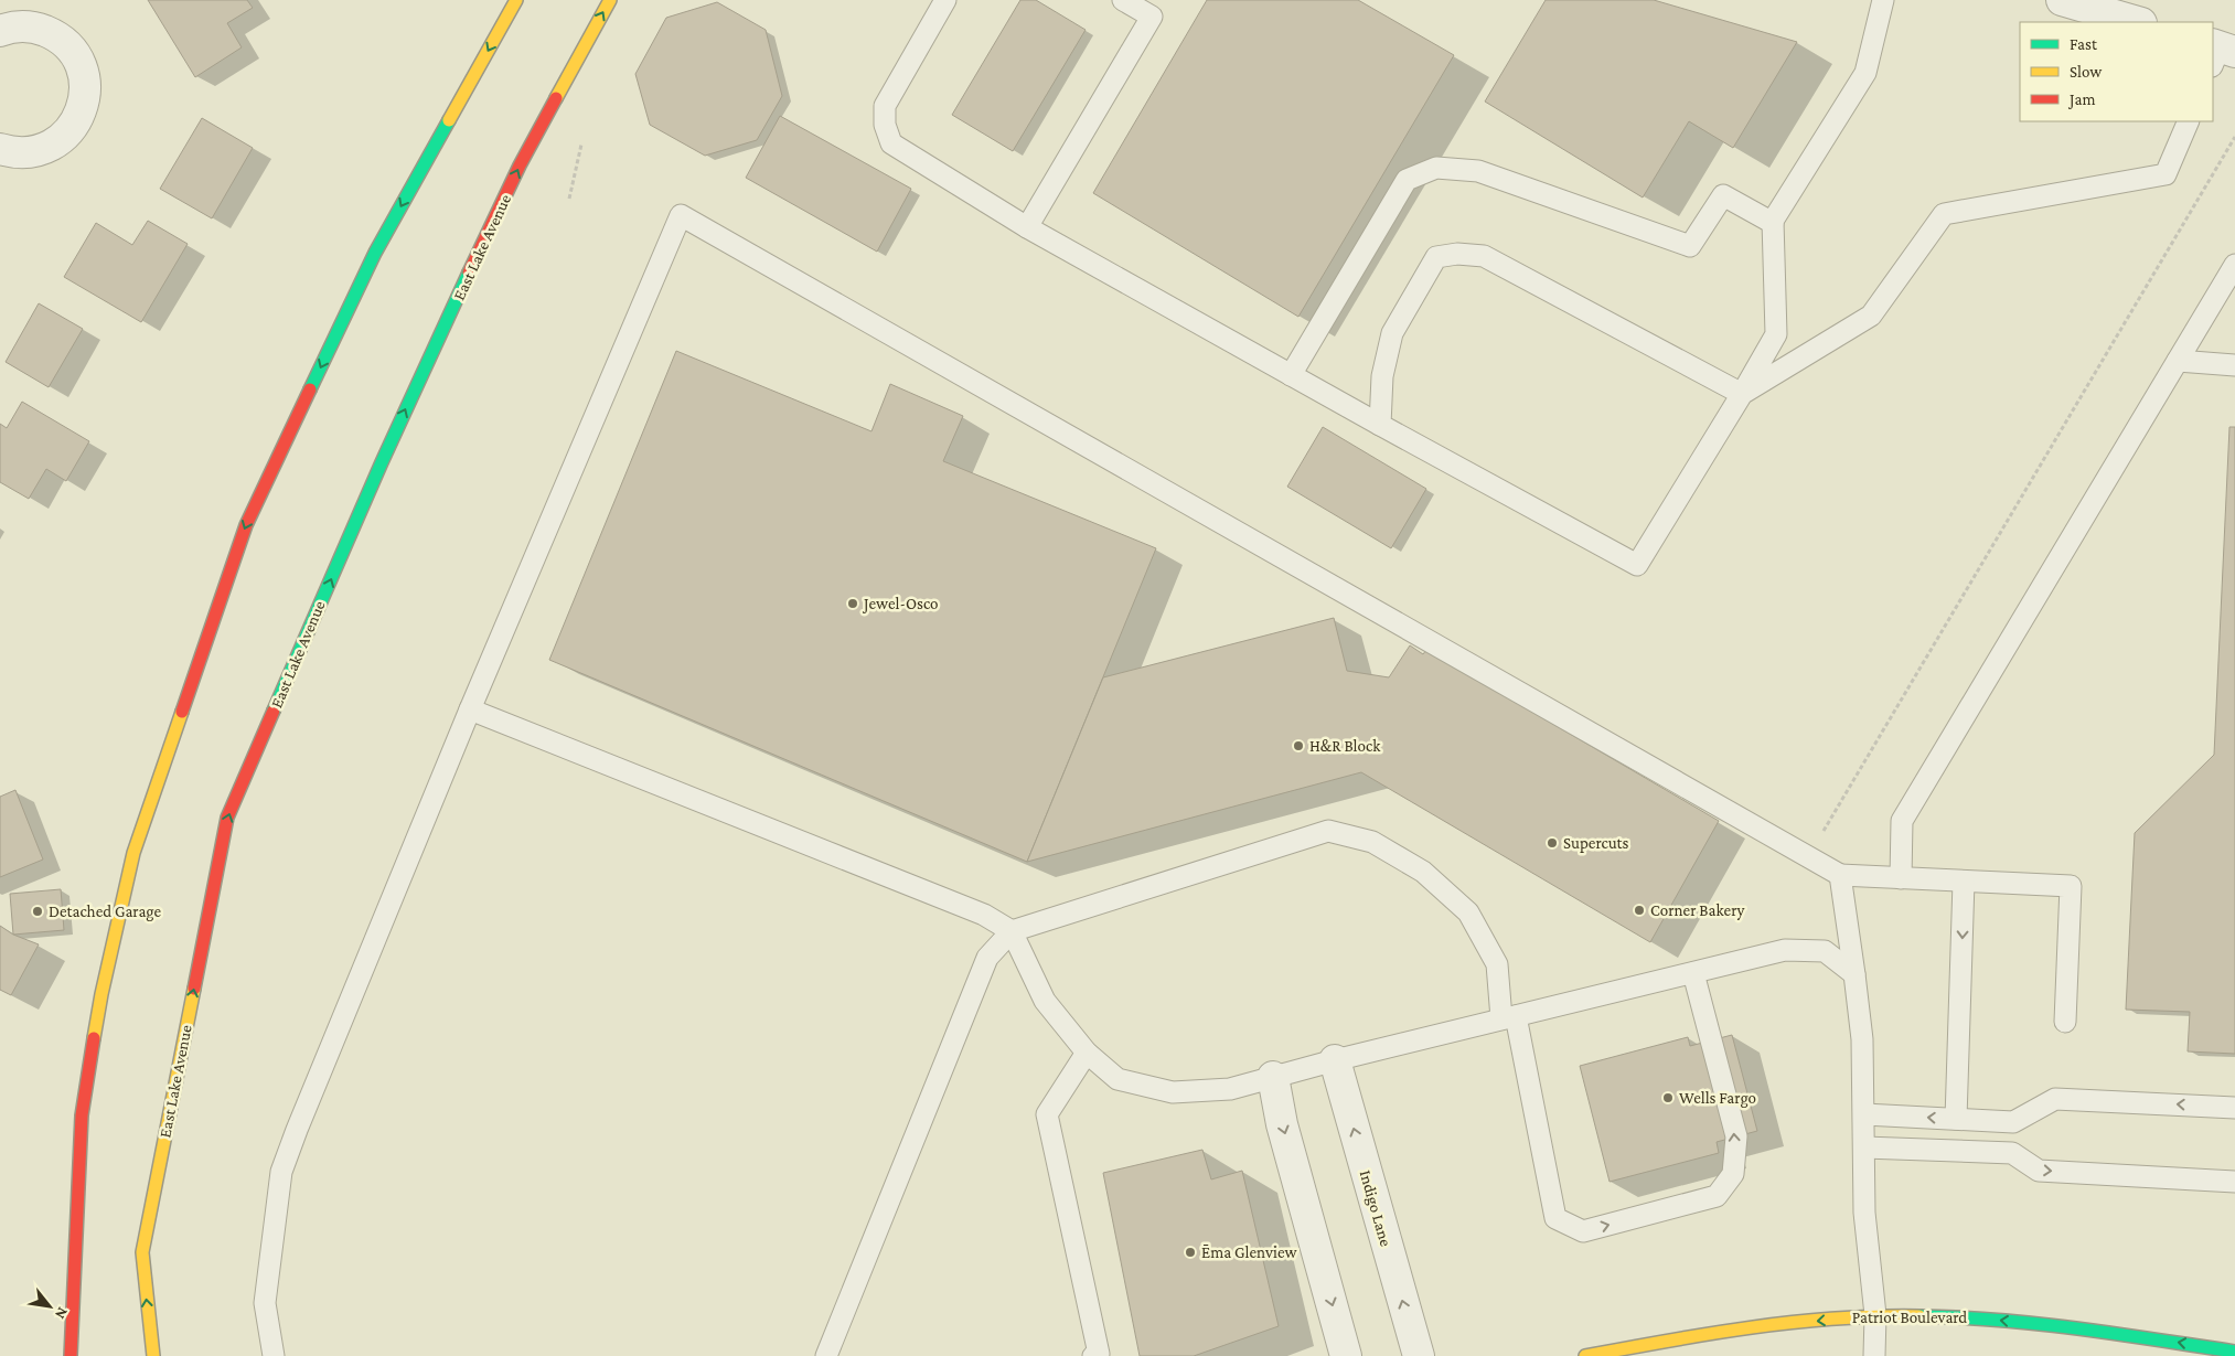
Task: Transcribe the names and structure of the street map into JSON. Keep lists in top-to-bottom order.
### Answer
{
  "streets": {
    "main road": ["East Lake Avenue", "Patriot Boulevard"],
    "street": ["Indigo Lane"]
  },
  "one_way": ["Patriot Boulevard"],
  "places": [
    "Jewel-Osco",
    "H&R Block",
    "Supercuts",
    "Corner Bakery",
    "Detached Garage",
    "Wells Fargo",
    "Ēma Glenview"
  ],
  "legend": ["Fast", "Slow", "Jam"],
  "north": "bottom right"
}
